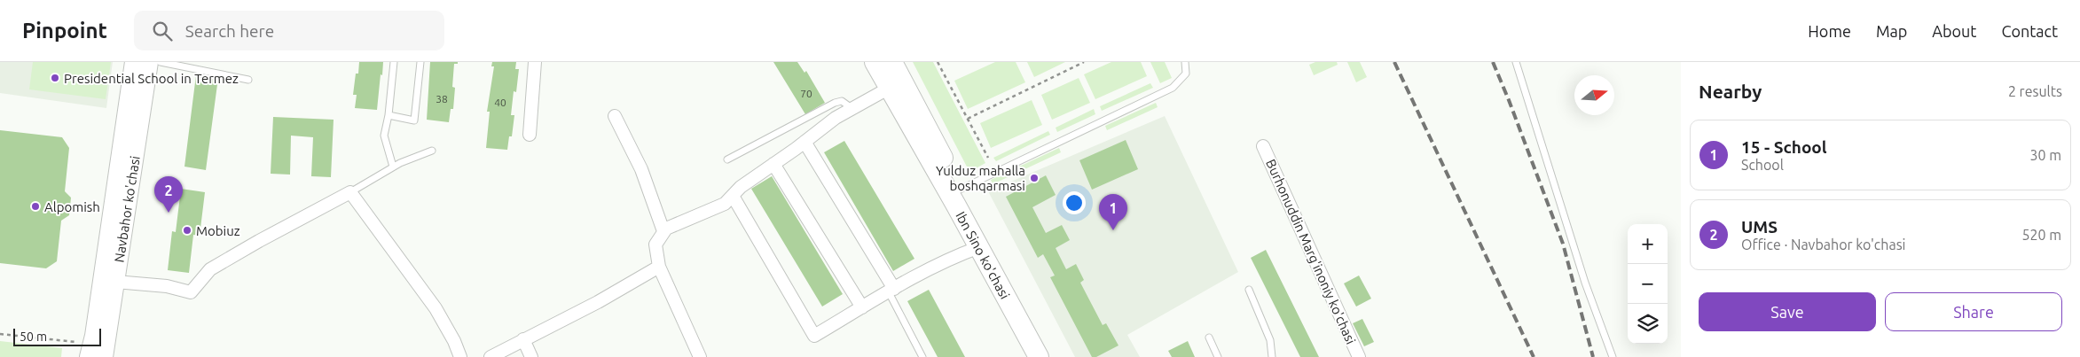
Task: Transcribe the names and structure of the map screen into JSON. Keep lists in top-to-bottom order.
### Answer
{
  "streets": {
    "main road": ["Ibn Sino ko'chasi"],
    "street": ["Navbahor ko'chasi", "Burhonuddin Marg'inoniy ko'chasi"]
  },
  "places": [
    "Presidential School in Termez",
    "Yulduz mahalla boshqarmasi",
    "Alpomish",
    "Mobiuz"
  ],
  "house_numbers": ["70", "38", "40"],
  "scale_bar": "50 m",
  "north": "right",
  "page": {
    "header": "Pinpoint",
    "search": "Search here",
    "nav": [
      "Home",
      "Map",
      "About",
      "Contact"
    ],
    "heading": ["Nearby", "2 results"],
    "list": [
      {
        "mark": "1",
        "name": "15 - School",
        "note": "School",
        "value": "30 m"
      },
      {
        "mark": "2",
        "name": "UMS",
        "note": "Office · Navbahor ko'chasi",
        "value": "520 m"
      }
    ],
    "pins": ["2", "1"],
    "map_buttons": ["+", "−"],
    "buttons": ["Save", "Share"],
    "scale": "50 m"
  }
}
